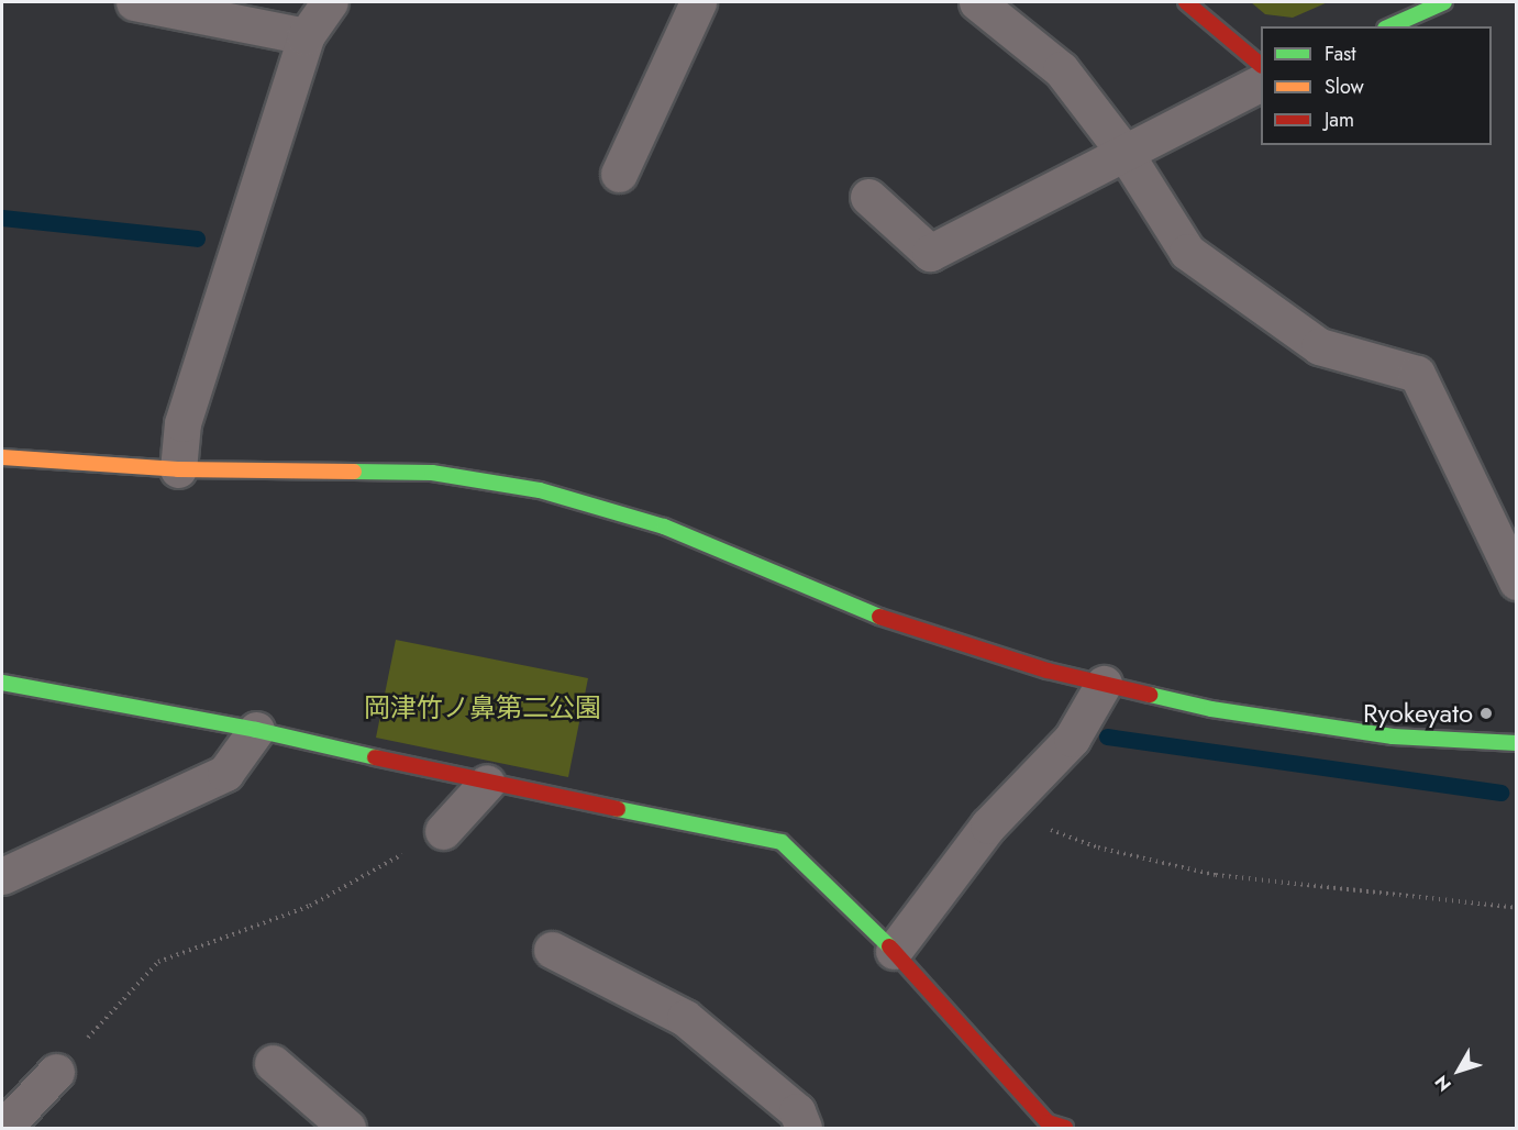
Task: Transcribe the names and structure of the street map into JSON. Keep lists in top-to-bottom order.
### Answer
{
  "parks": ["岡津竹ノ鼻第二公園"],
  "places": ["Ryokeyato"],
  "legend": ["Fast", "Slow", "Jam"],
  "north": "bottom left"
}
